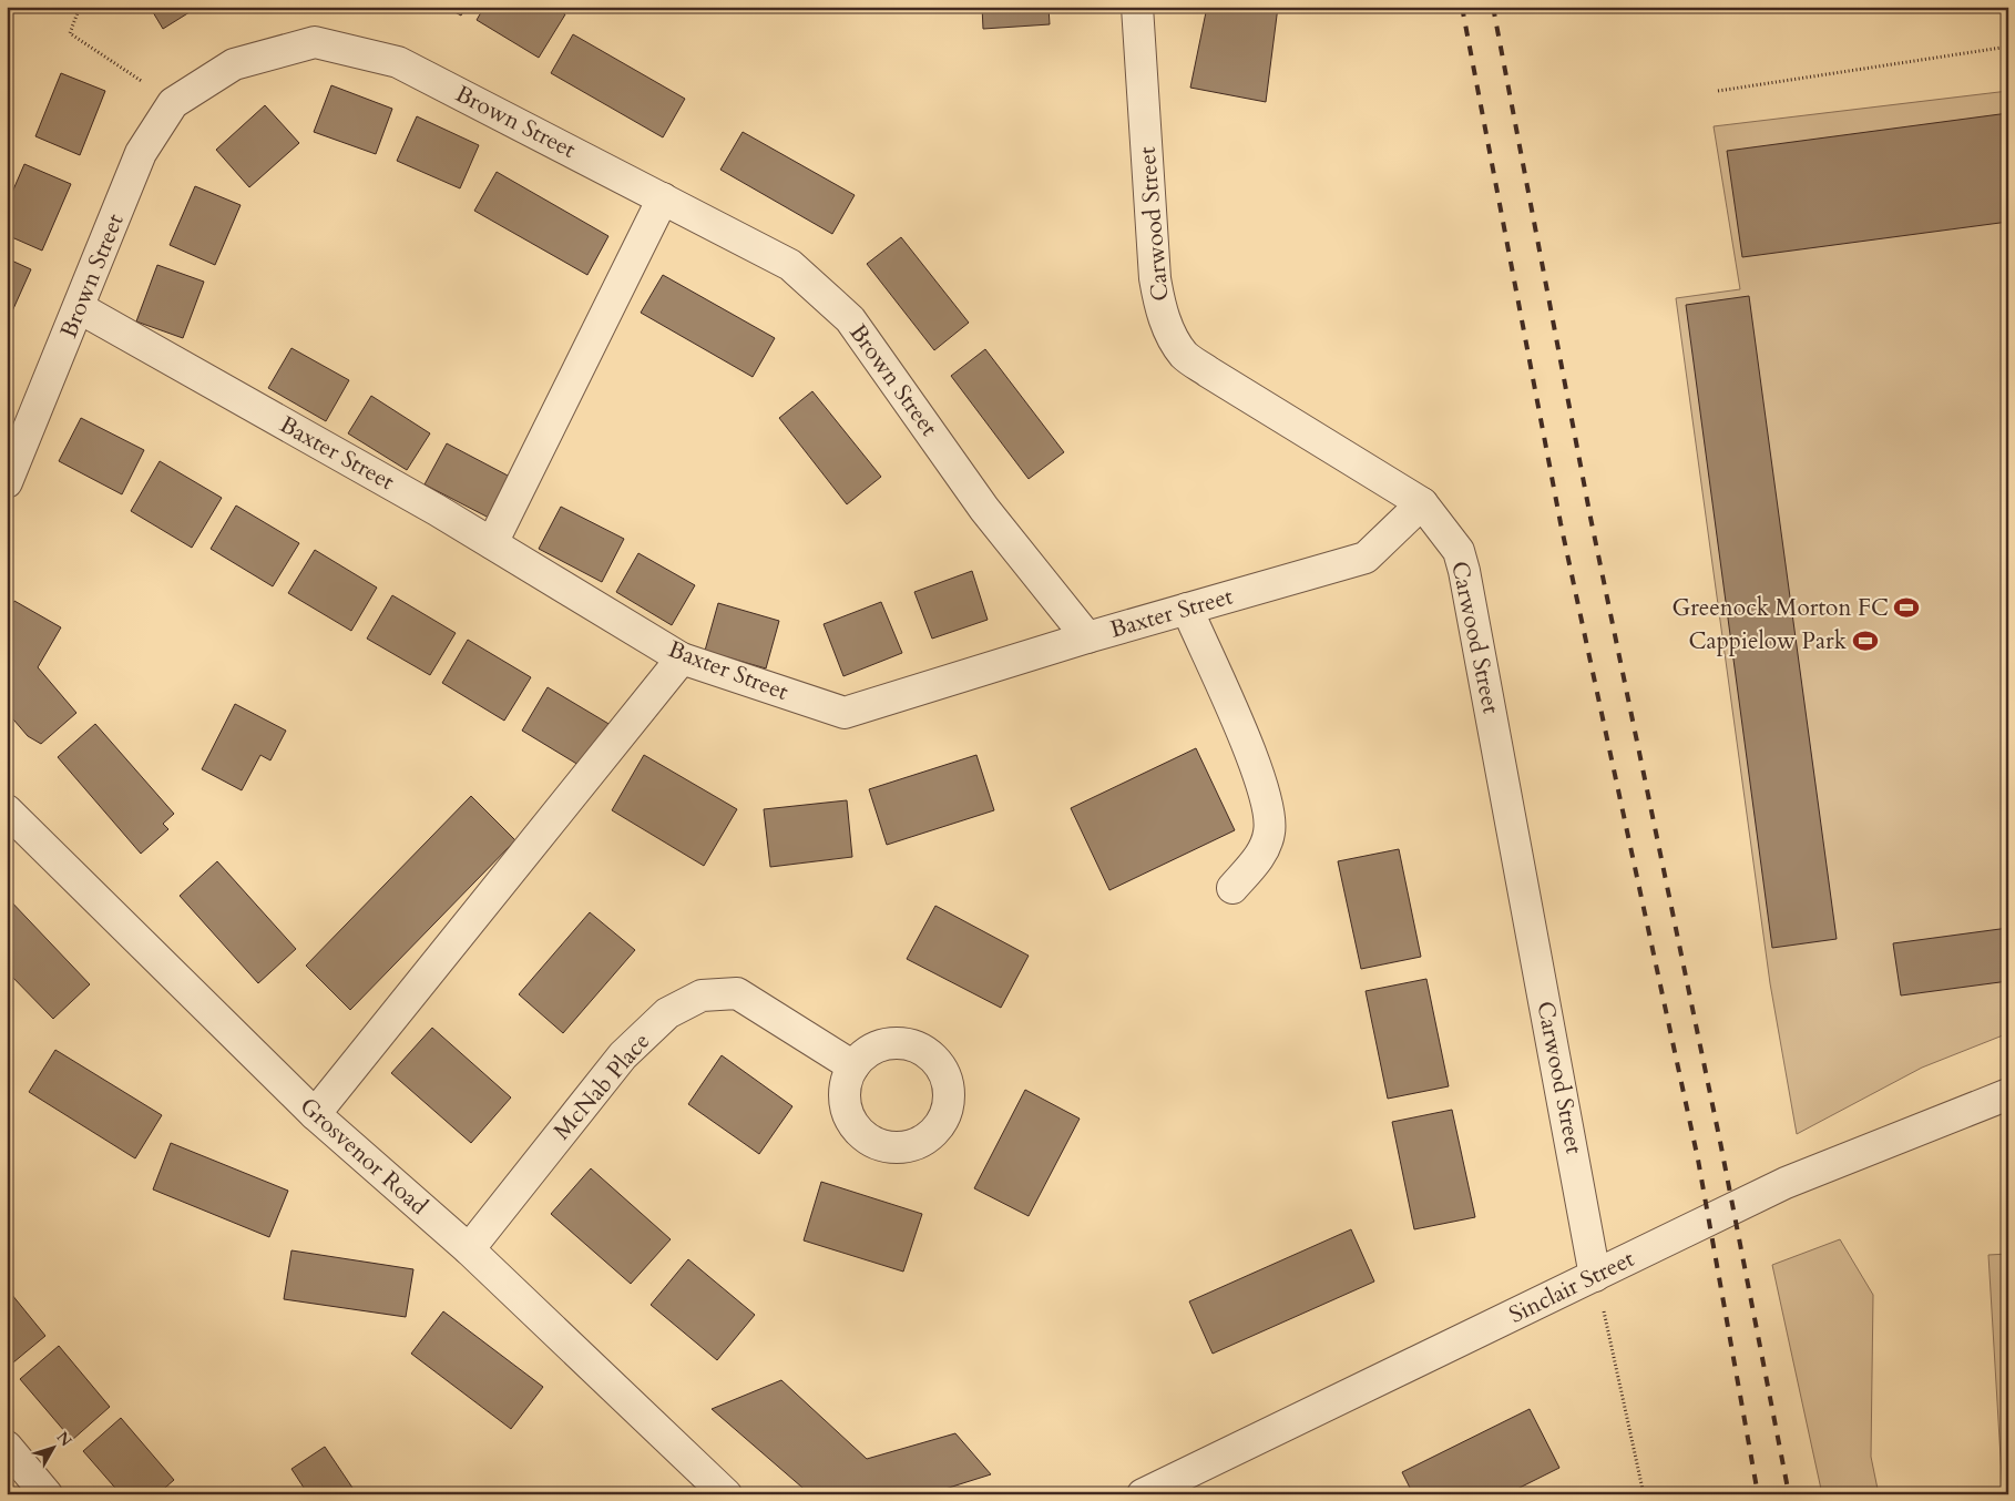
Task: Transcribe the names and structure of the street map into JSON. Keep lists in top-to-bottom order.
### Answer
{
  "streets": {
    "street": [
      "Brown Street",
      "Carwood Street",
      "Baxter Street",
      "McNab Place",
      "Grosvenor Road",
      "Sinclair Street"
    ]
  },
  "crossings": [
    ["Brown Street", "Baxter Street"],
    ["Carwood Street", "Baxter Street"],
    ["Carwood Street", "Sinclair Street"],
    ["McNab Place", "Grosvenor Road"]
  ],
  "places": {
    "sports": ["Greenock Morton FC", "Cappielow Park"]
  },
  "north": "top right"
}
